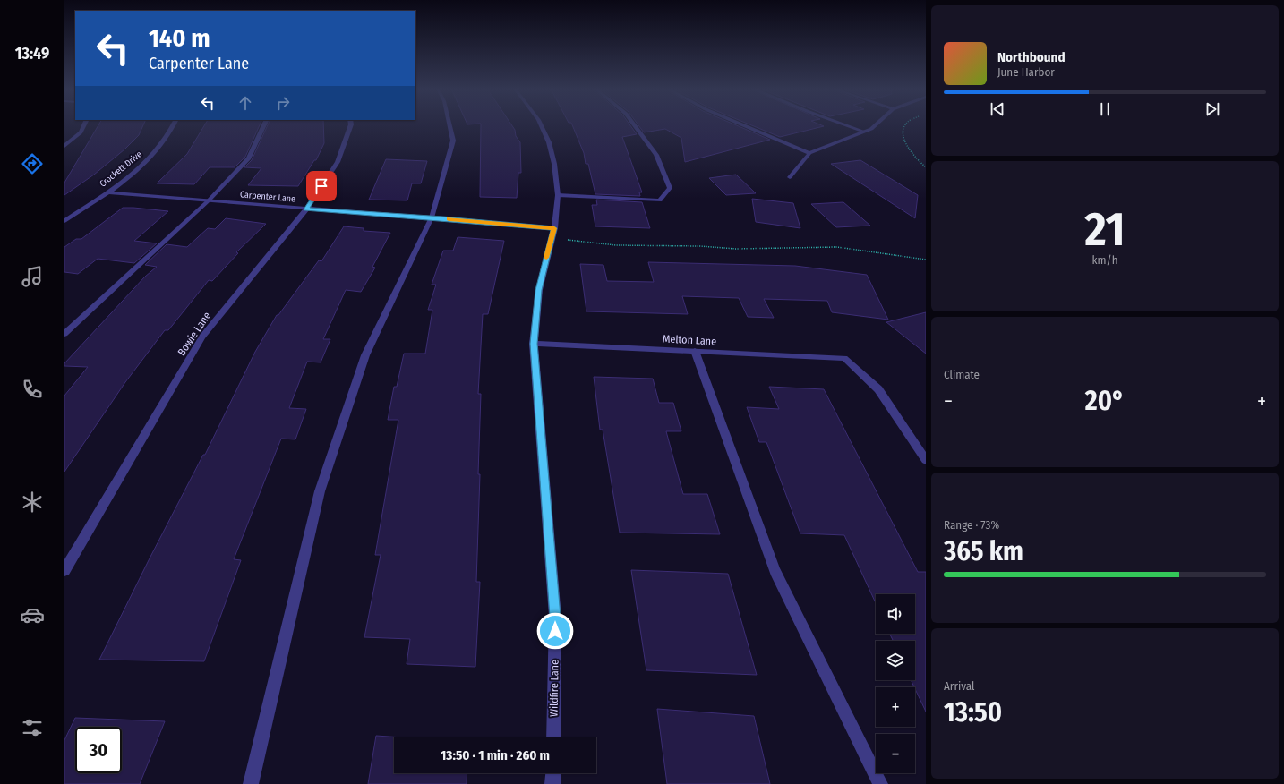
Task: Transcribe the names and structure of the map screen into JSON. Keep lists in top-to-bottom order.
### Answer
{
  "streets": {
    "street": [
      "Crockett Drive",
      "Carpenter Lane",
      "Bowie Lane",
      "Melton Lane",
      "Wildfire Lane"
    ]
  },
  "crossings": [
    ["Crockett Drive", "Carpenter Lane"],
    ["Carpenter Lane", "Bowie Lane"],
    ["Carpenter Lane", "Wildfire Lane"],
    ["Melton Lane", "Wildfire Lane"]
  ],
  "page": {
    "tabs": "13:49",
    "turn": ["140 m", "Carpenter Lane"],
    "song": ["Northbound", "June Harbor"],
    "tile": [
      ["21", "km/h"],
      "Climate",
      ["Range · 73%", "365 km"],
      ["Arrival", "13:50"]
    ],
    "heat": ["−", "20°", "+"],
    "map_buttons": ["+", "−"],
    "limit": "30",
    "trip": "13:50 · 1 min · 260 m"
  }
}
